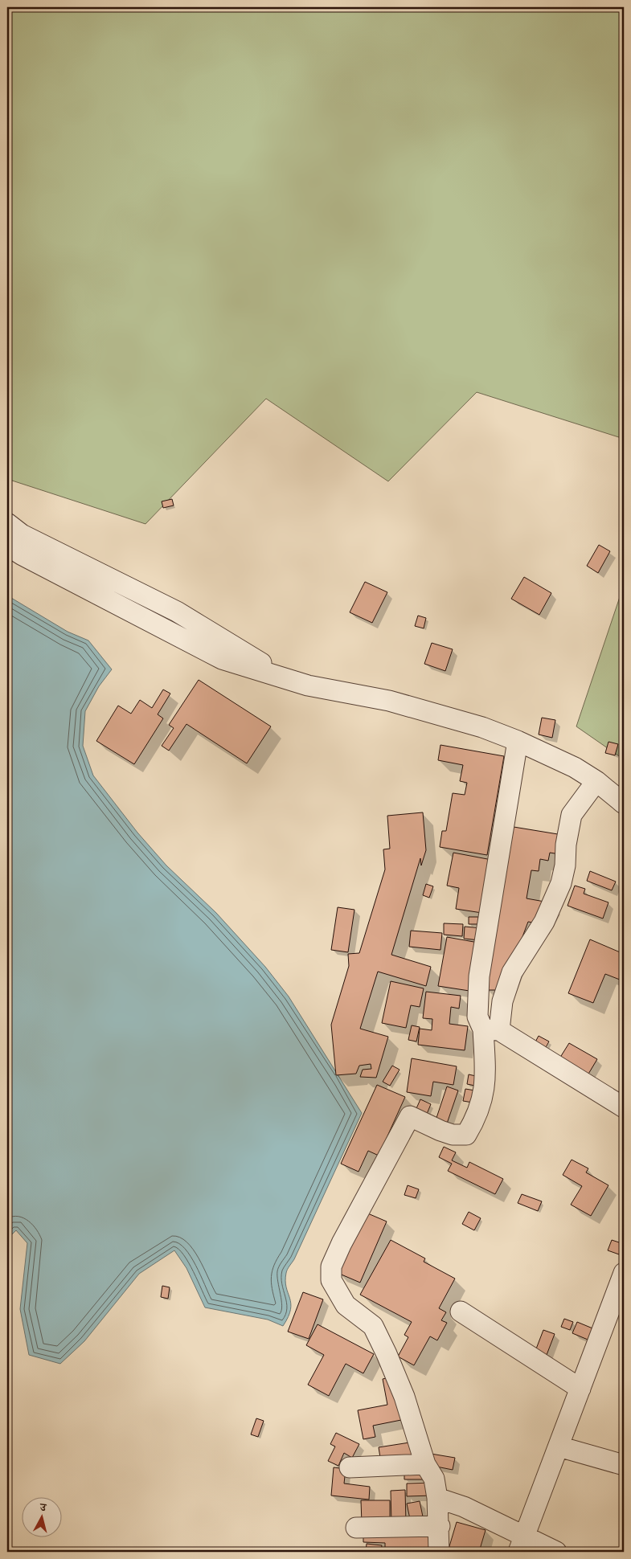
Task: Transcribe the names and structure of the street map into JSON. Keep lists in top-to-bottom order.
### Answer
{
  "north": "top"
}
